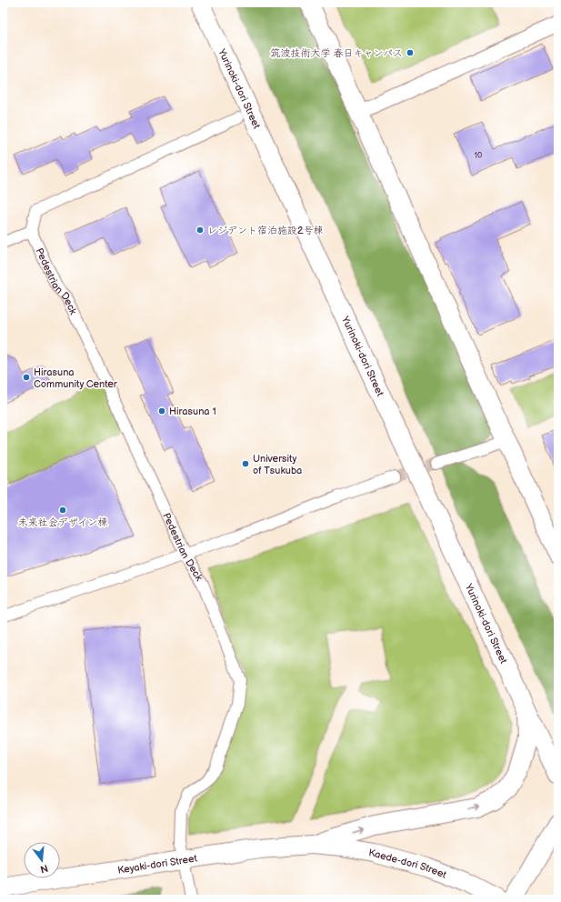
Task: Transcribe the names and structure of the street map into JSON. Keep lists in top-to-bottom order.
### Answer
{
  "streets": {
    "street": [
      "Yurinoki-dori Street",
      "Pedestrian Deck",
      "Keyaki-dori Street",
      "Kaede-dori Street"
    ]
  },
  "crossings": [
    ["Pedestrian Deck", "Keyaki-dori Street"],
    ["Keyaki-dori Street", "Kaede-dori Street"]
  ],
  "places": [
    "筑波技術大学 春日キャンパス",
    "レジデント宿泊施設2号棟",
    "Hirasuna Community Center",
    "Hirasuna 1",
    "University of Tsukuba",
    "未来社会デザイン棟"
  ],
  "house_numbers": ["10"],
  "north": "bottom"
}
